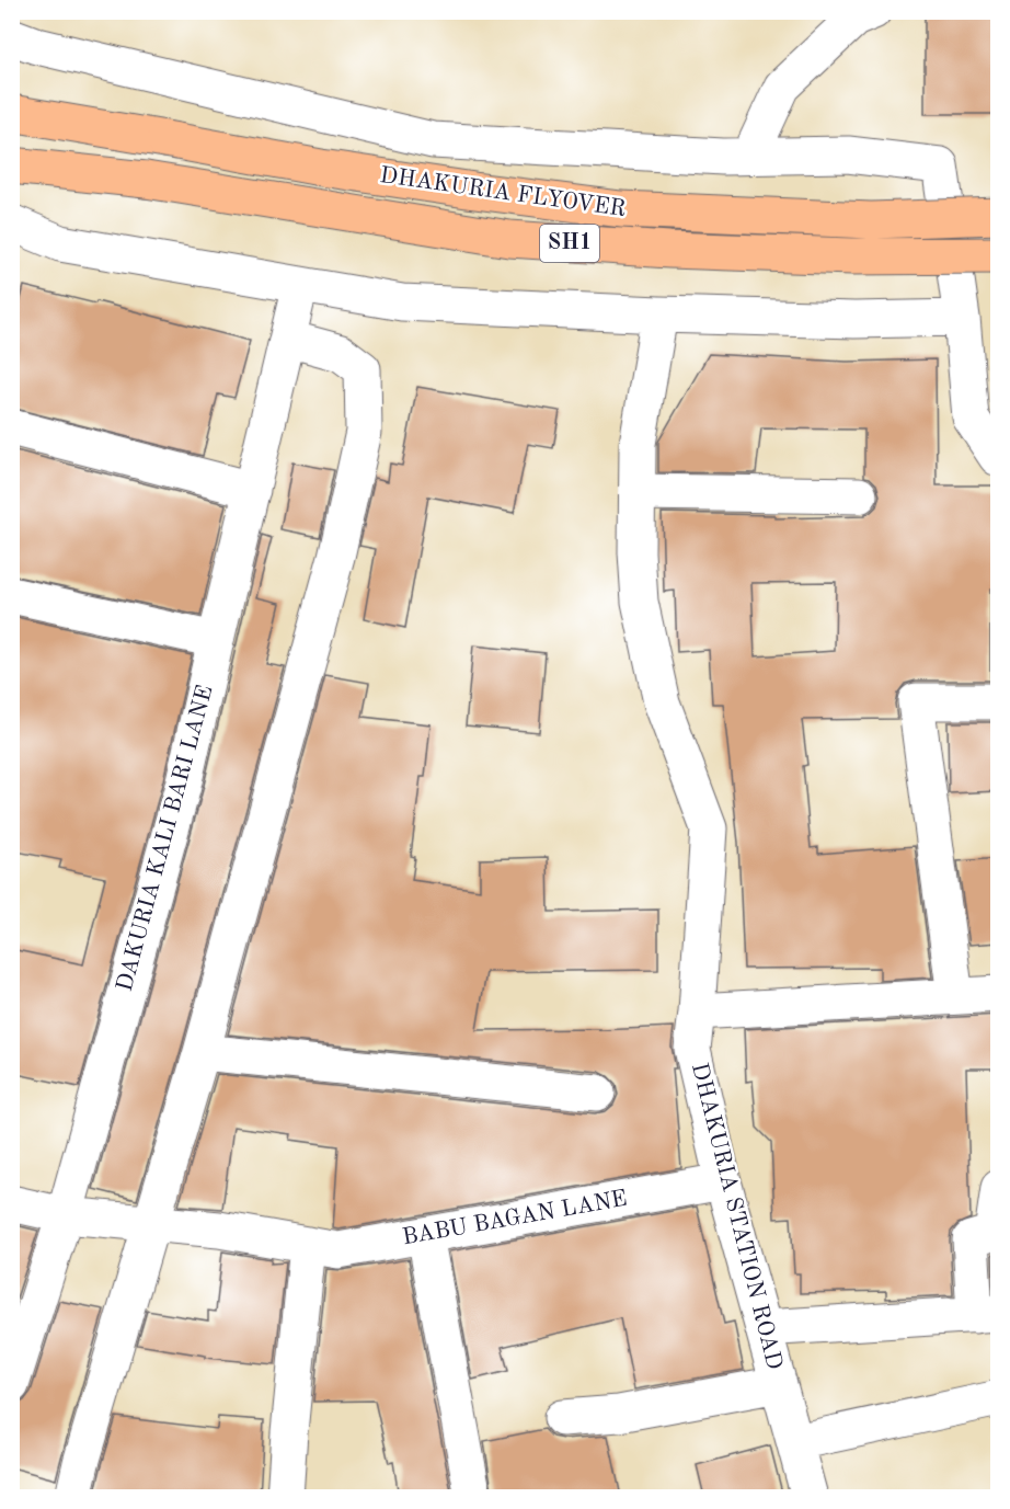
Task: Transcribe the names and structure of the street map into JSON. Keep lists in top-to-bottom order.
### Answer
{
  "streets": {
    "main road": ["DHAKURIA FLYOVER", "SH1"],
    "street": ["DAKURIA KALI BARI LANE", "DHAKURIA STATION ROAD", "BABU BAGAN LANE"]
  },
  "crossings": [
    ["DAKURIA KALI BARI LANE", "BABU BAGAN LANE"],
    ["DHAKURIA STATION ROAD", "BABU BAGAN LANE"]
  ]
}
